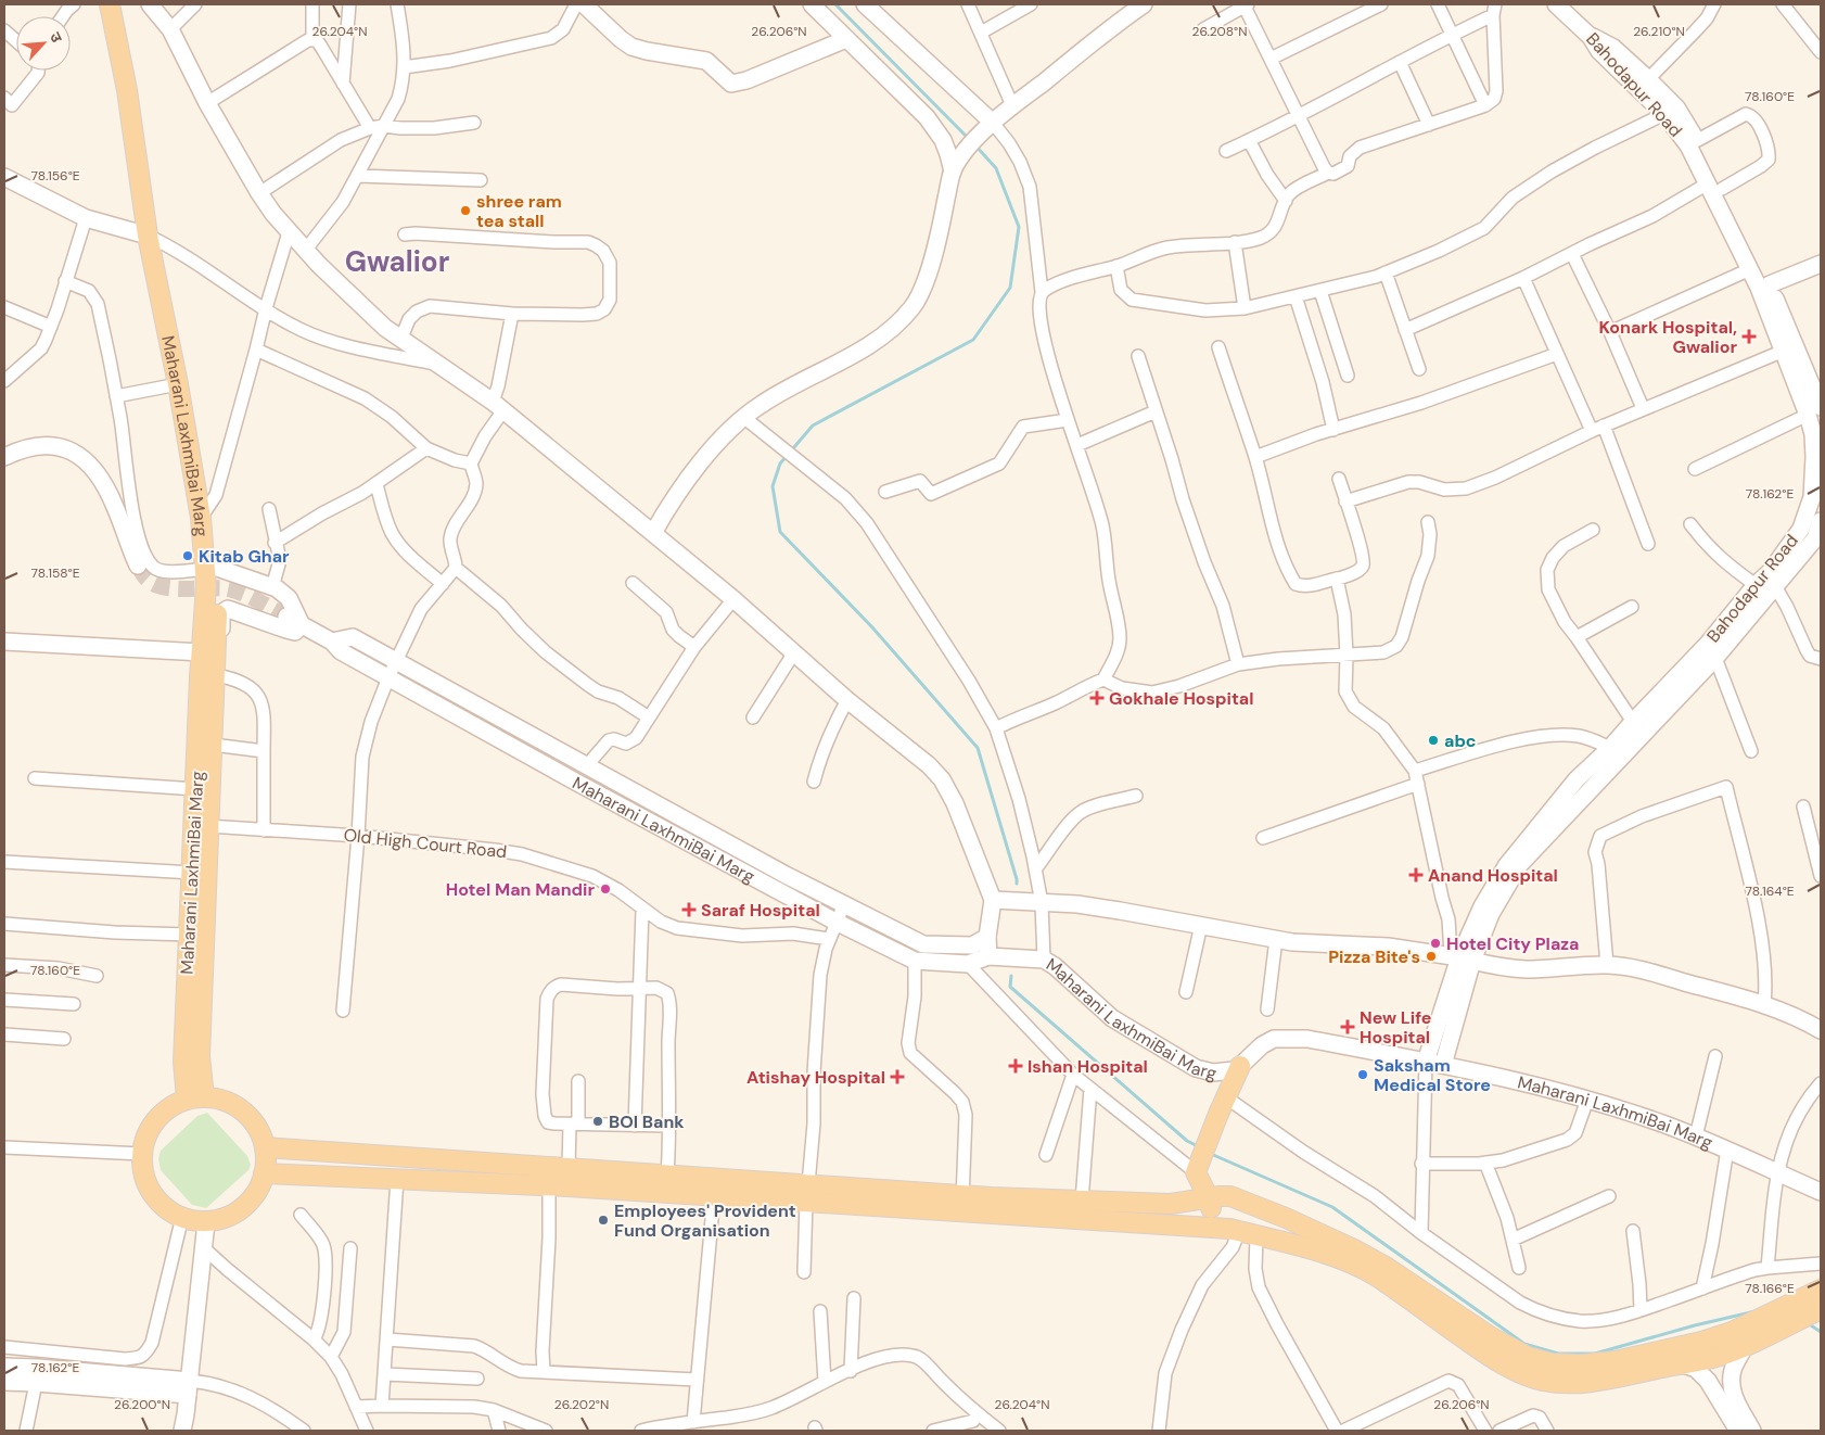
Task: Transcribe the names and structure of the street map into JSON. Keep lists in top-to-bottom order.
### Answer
{
  "streets": {
    "main road": ["Bahodapur Road", "Maharani LaxhmiBai Marg"],
    "street": ["Old High Court Road"]
  },
  "crossings": [
    ["Bahodapur Road", "Maharani LaxhmiBai Marg"]
  ],
  "districts": ["Gwalior"],
  "places": {
    "other": [
      "shree ram tea stall",
      "Kitab Ghar",
      "abc",
      "Hotel Man Mandir",
      "Hotel City Plaza",
      "Pizza Bite's",
      "Saksham Medical Store",
      "BOI Bank",
      "Employees' Provident Fund Organisation"
    ],
    "health": [
      "Konark Hospital, Gwalior",
      "Gokhale Hospital",
      "Anand Hospital",
      "Saraf Hospital",
      "New Life Hospital",
      "Ishan Hospital",
      "Atishay Hospital"
    ]
  },
  "north": "top right",
  "coordinates": [
    "26.206°N",
    "26.204°N",
    "26.208°N",
    "26.210°N",
    "78.160°E",
    "78.156°E",
    "78.162°E",
    "78.158°E",
    "78.164°E",
    "78.166°E",
    "26.200°N",
    "26.202°N"
  ]
}
